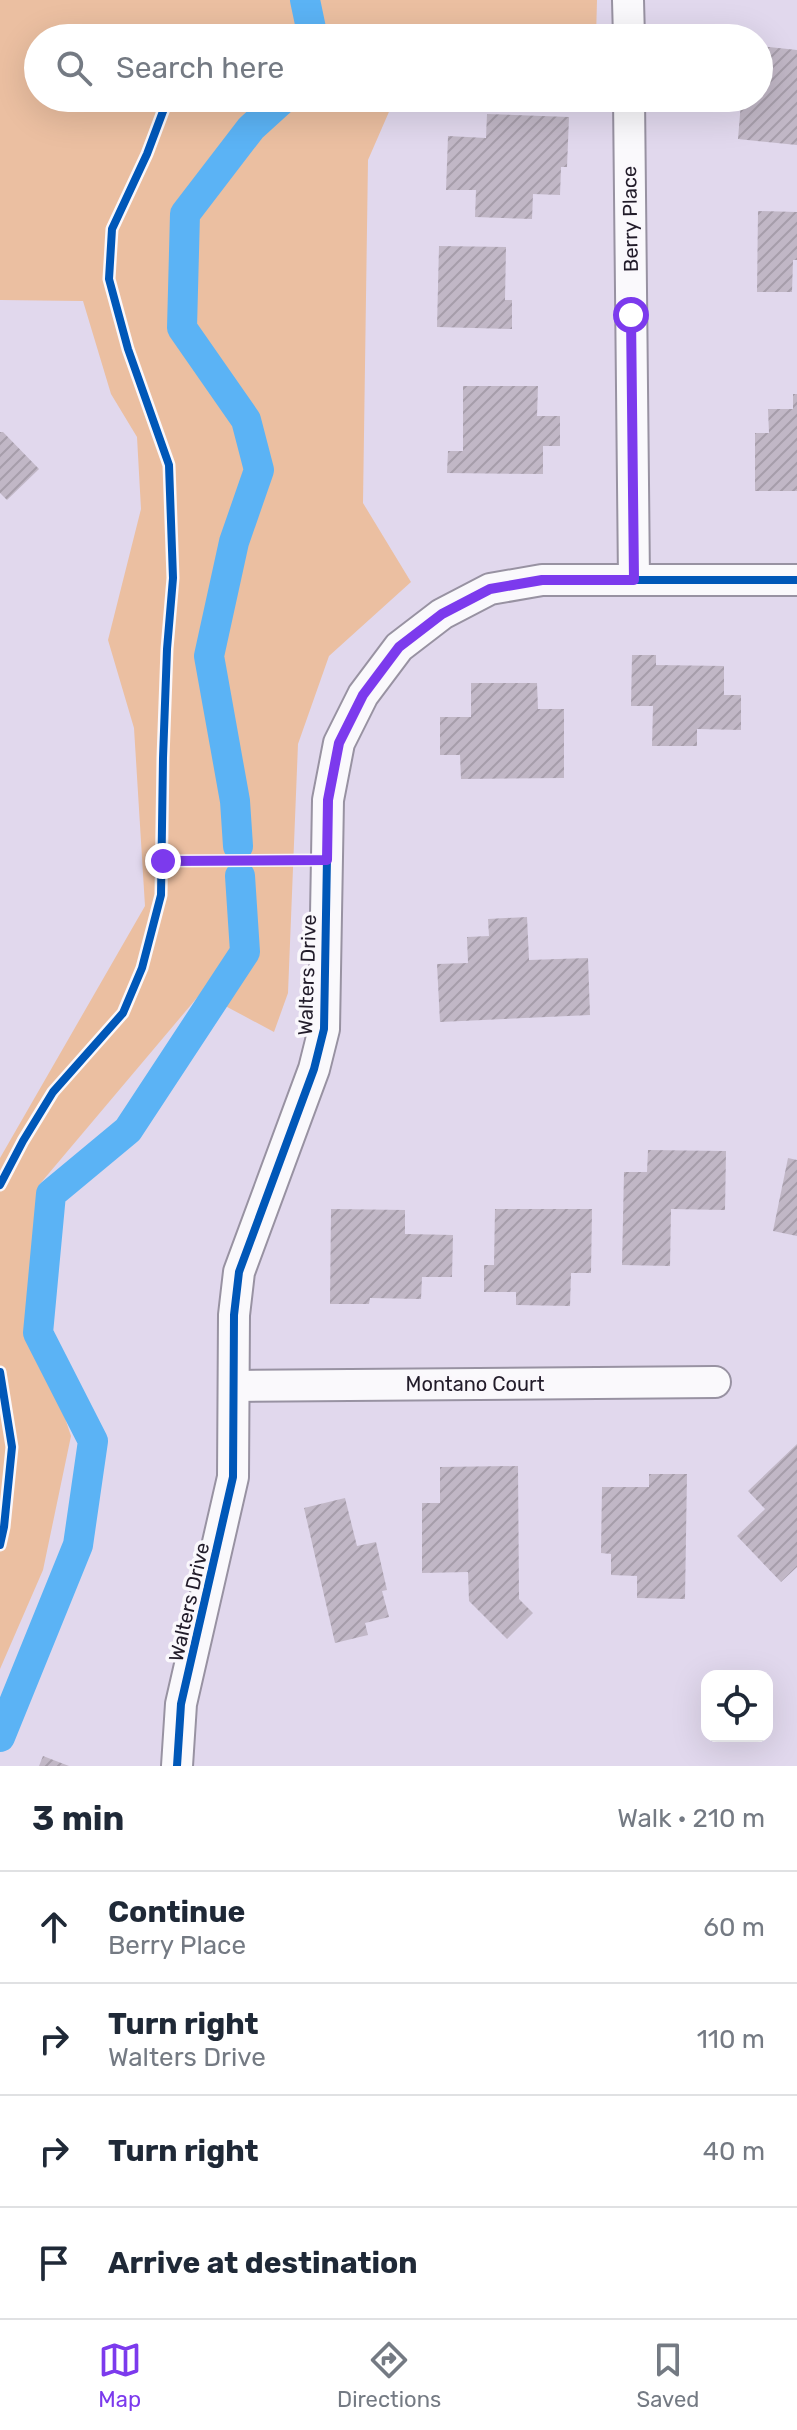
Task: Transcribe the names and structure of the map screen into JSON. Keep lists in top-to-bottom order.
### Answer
{
  "streets": {
    "street": ["Berry Place", "Walters Drive", "Montano Court"]
  },
  "crossings": [
    ["Berry Place", "Walters Drive"],
    ["Walters Drive", "Montano Court"]
  ],
  "page": {
    "search": "Search here",
    "heading": ["3 min", "Walk · 210 m"],
    "list": [
      ["Continue", "Berry Place", "60 m"],
      ["Turn right", "Walters Drive", "110 m"],
      ["Turn right", "40 m"],
      "Arrive at destination"
    ],
    "nav": ["Map", "Directions", "Saved"]
  }
}
